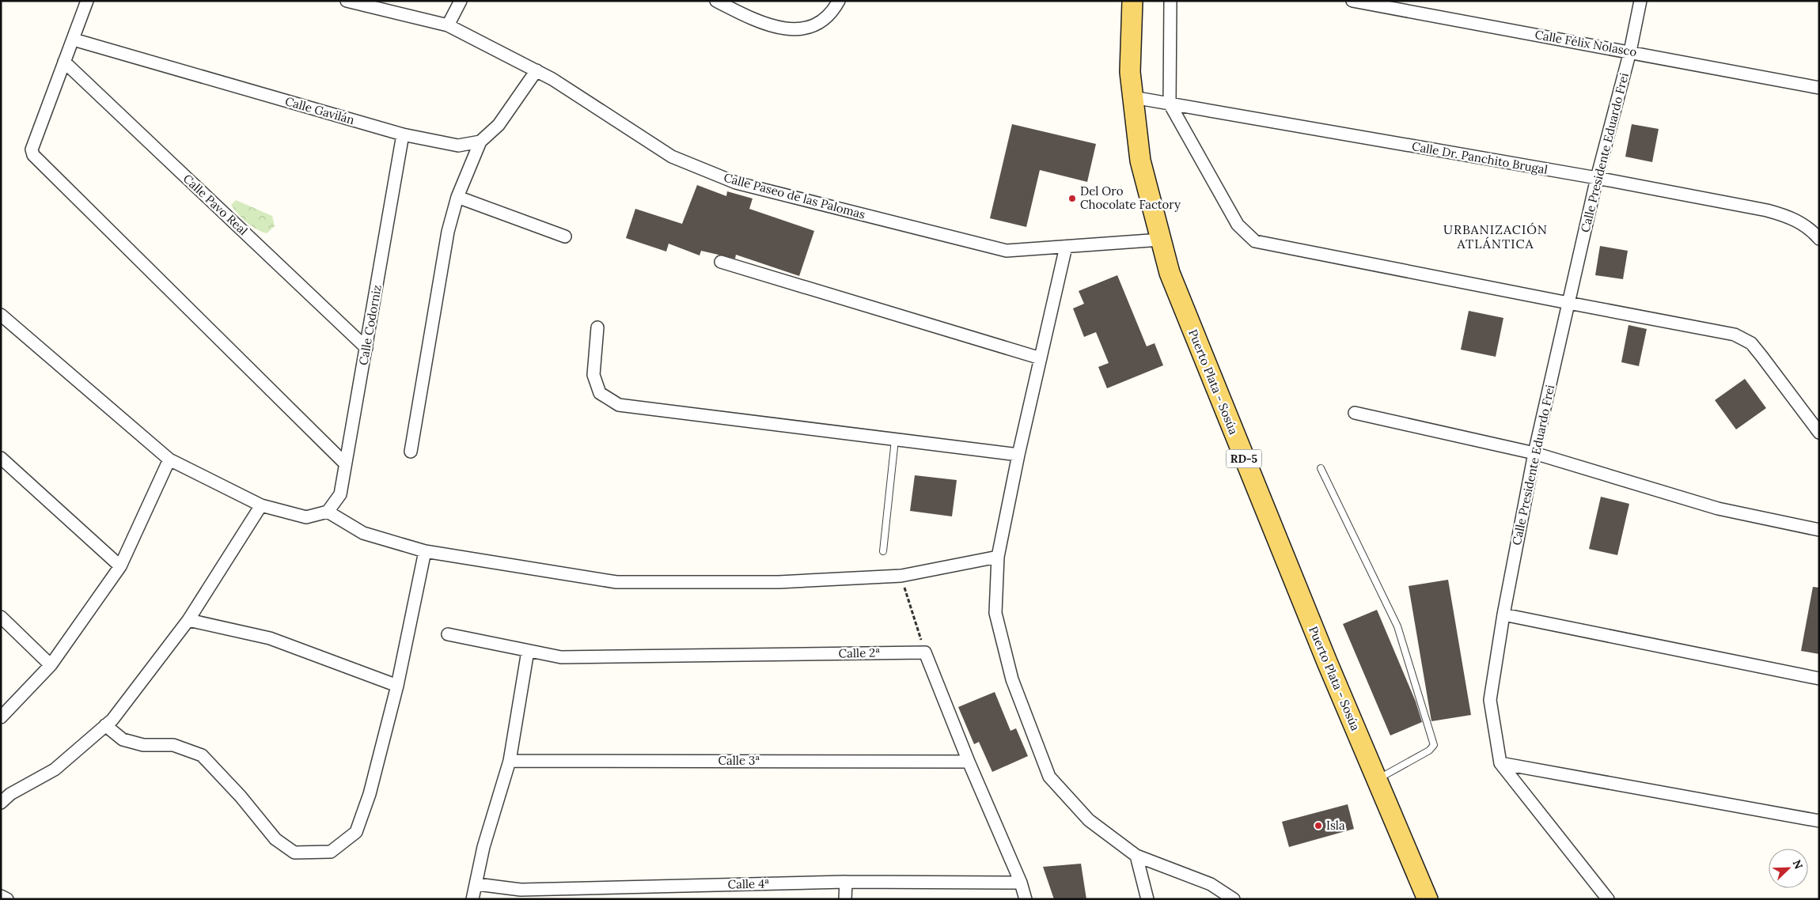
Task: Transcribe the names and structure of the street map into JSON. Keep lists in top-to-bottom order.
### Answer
{
  "streets": {
    "main road": ["Puerto Plata - Sosúa", "RD-5"],
    "street": [
      "Calle Félix Nolasco",
      "Calle Gavilán",
      "Calle Presidente Eduardo Frei",
      "Calle Dr. Panchito Brugal",
      "Calle Paseo de las Palomas",
      "Calle Pavo Real",
      "Calle Codorniz",
      "Calle 2ª",
      "Calle 3ª",
      "Calle 4ª"
    ]
  },
  "crossings": [
    ["Calle Félix Nolasco", "Calle Presidente Eduardo Frei"],
    ["Calle Gavilán", "Calle Codorniz"],
    ["Calle Presidente Eduardo Frei", "Calle Dr. Panchito Brugal"],
    ["Calle Dr. Panchito Brugal", "Puerto Plata - Sosúa"],
    ["Calle Paseo de las Palomas", "Puerto Plata - Sosúa"],
    ["Calle Pavo Real", "Calle Codorniz"]
  ],
  "districts": ["URBANIZACIÓN ATLÁNTICA"],
  "places": ["Del Oro Chocolate Factory", "Isla"],
  "north": "top right"
}
